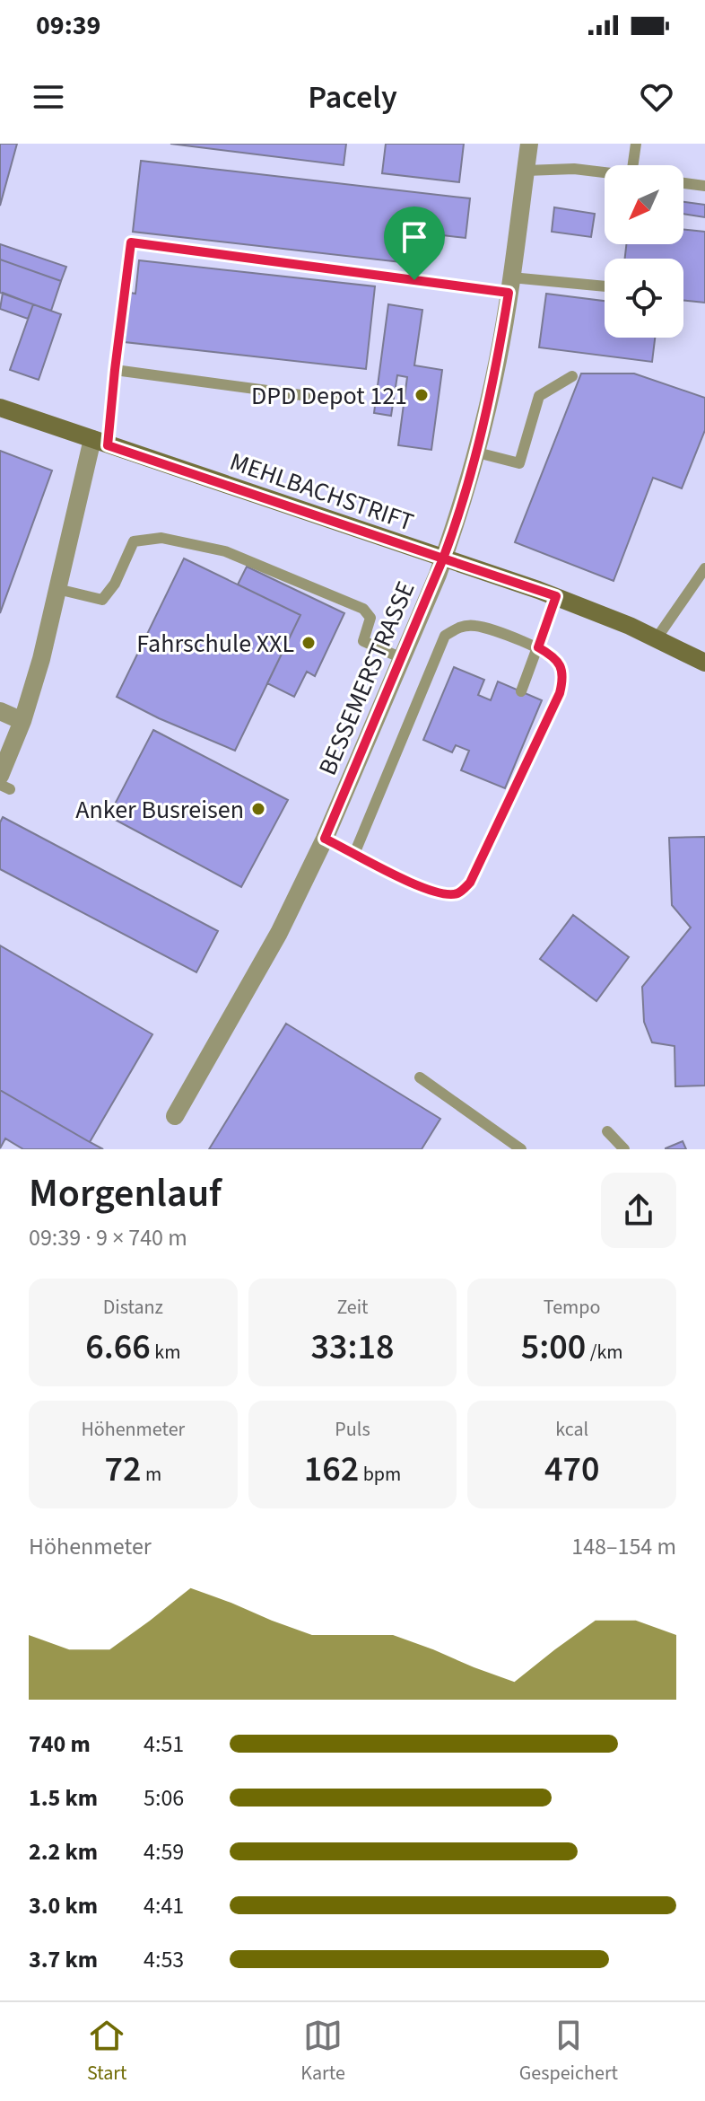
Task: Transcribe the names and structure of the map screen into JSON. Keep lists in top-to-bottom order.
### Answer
{
  "streets": {
    "street": ["MEHLBACHSTRIFT", "BESSEMERSTRASSE"]
  },
  "crossings": [
    ["MEHLBACHSTRIFT", "BESSEMERSTRASSE"]
  ],
  "places": ["DPD Depot 121", "Fahrschule XXL", "Anker Busreisen"],
  "north": "bottom left",
  "page": {
    "status": "09:39",
    "header": "Pacely",
    "heading": ["Morgenlauf", "09:39 · 9 × 740 m"],
    "stats": [
      ["Distanz", "6.66 km"],
      ["Zeit", "33:18"],
      ["Tempo", "5:00 /km"],
      ["Höhenmeter", "72 m"],
      ["Puls", "162 bpm"],
      ["kcal", "470"]
    ],
    "chart": ["Höhenmeter", "148–154 m"],
    "list": [
      {
        "name": "740 m",
        "note": "4:51"
      },
      {
        "name": "1.5 km",
        "note": "5:06"
      },
      {
        "name": "2.2 km",
        "note": "4:59"
      },
      {
        "name": "3.0 km",
        "note": "4:41"
      },
      {
        "name": "3.7 km",
        "note": "4:53"
      }
    ],
    "tabs": ["Start", "Karte", "Gespeichert"]
  }
}
